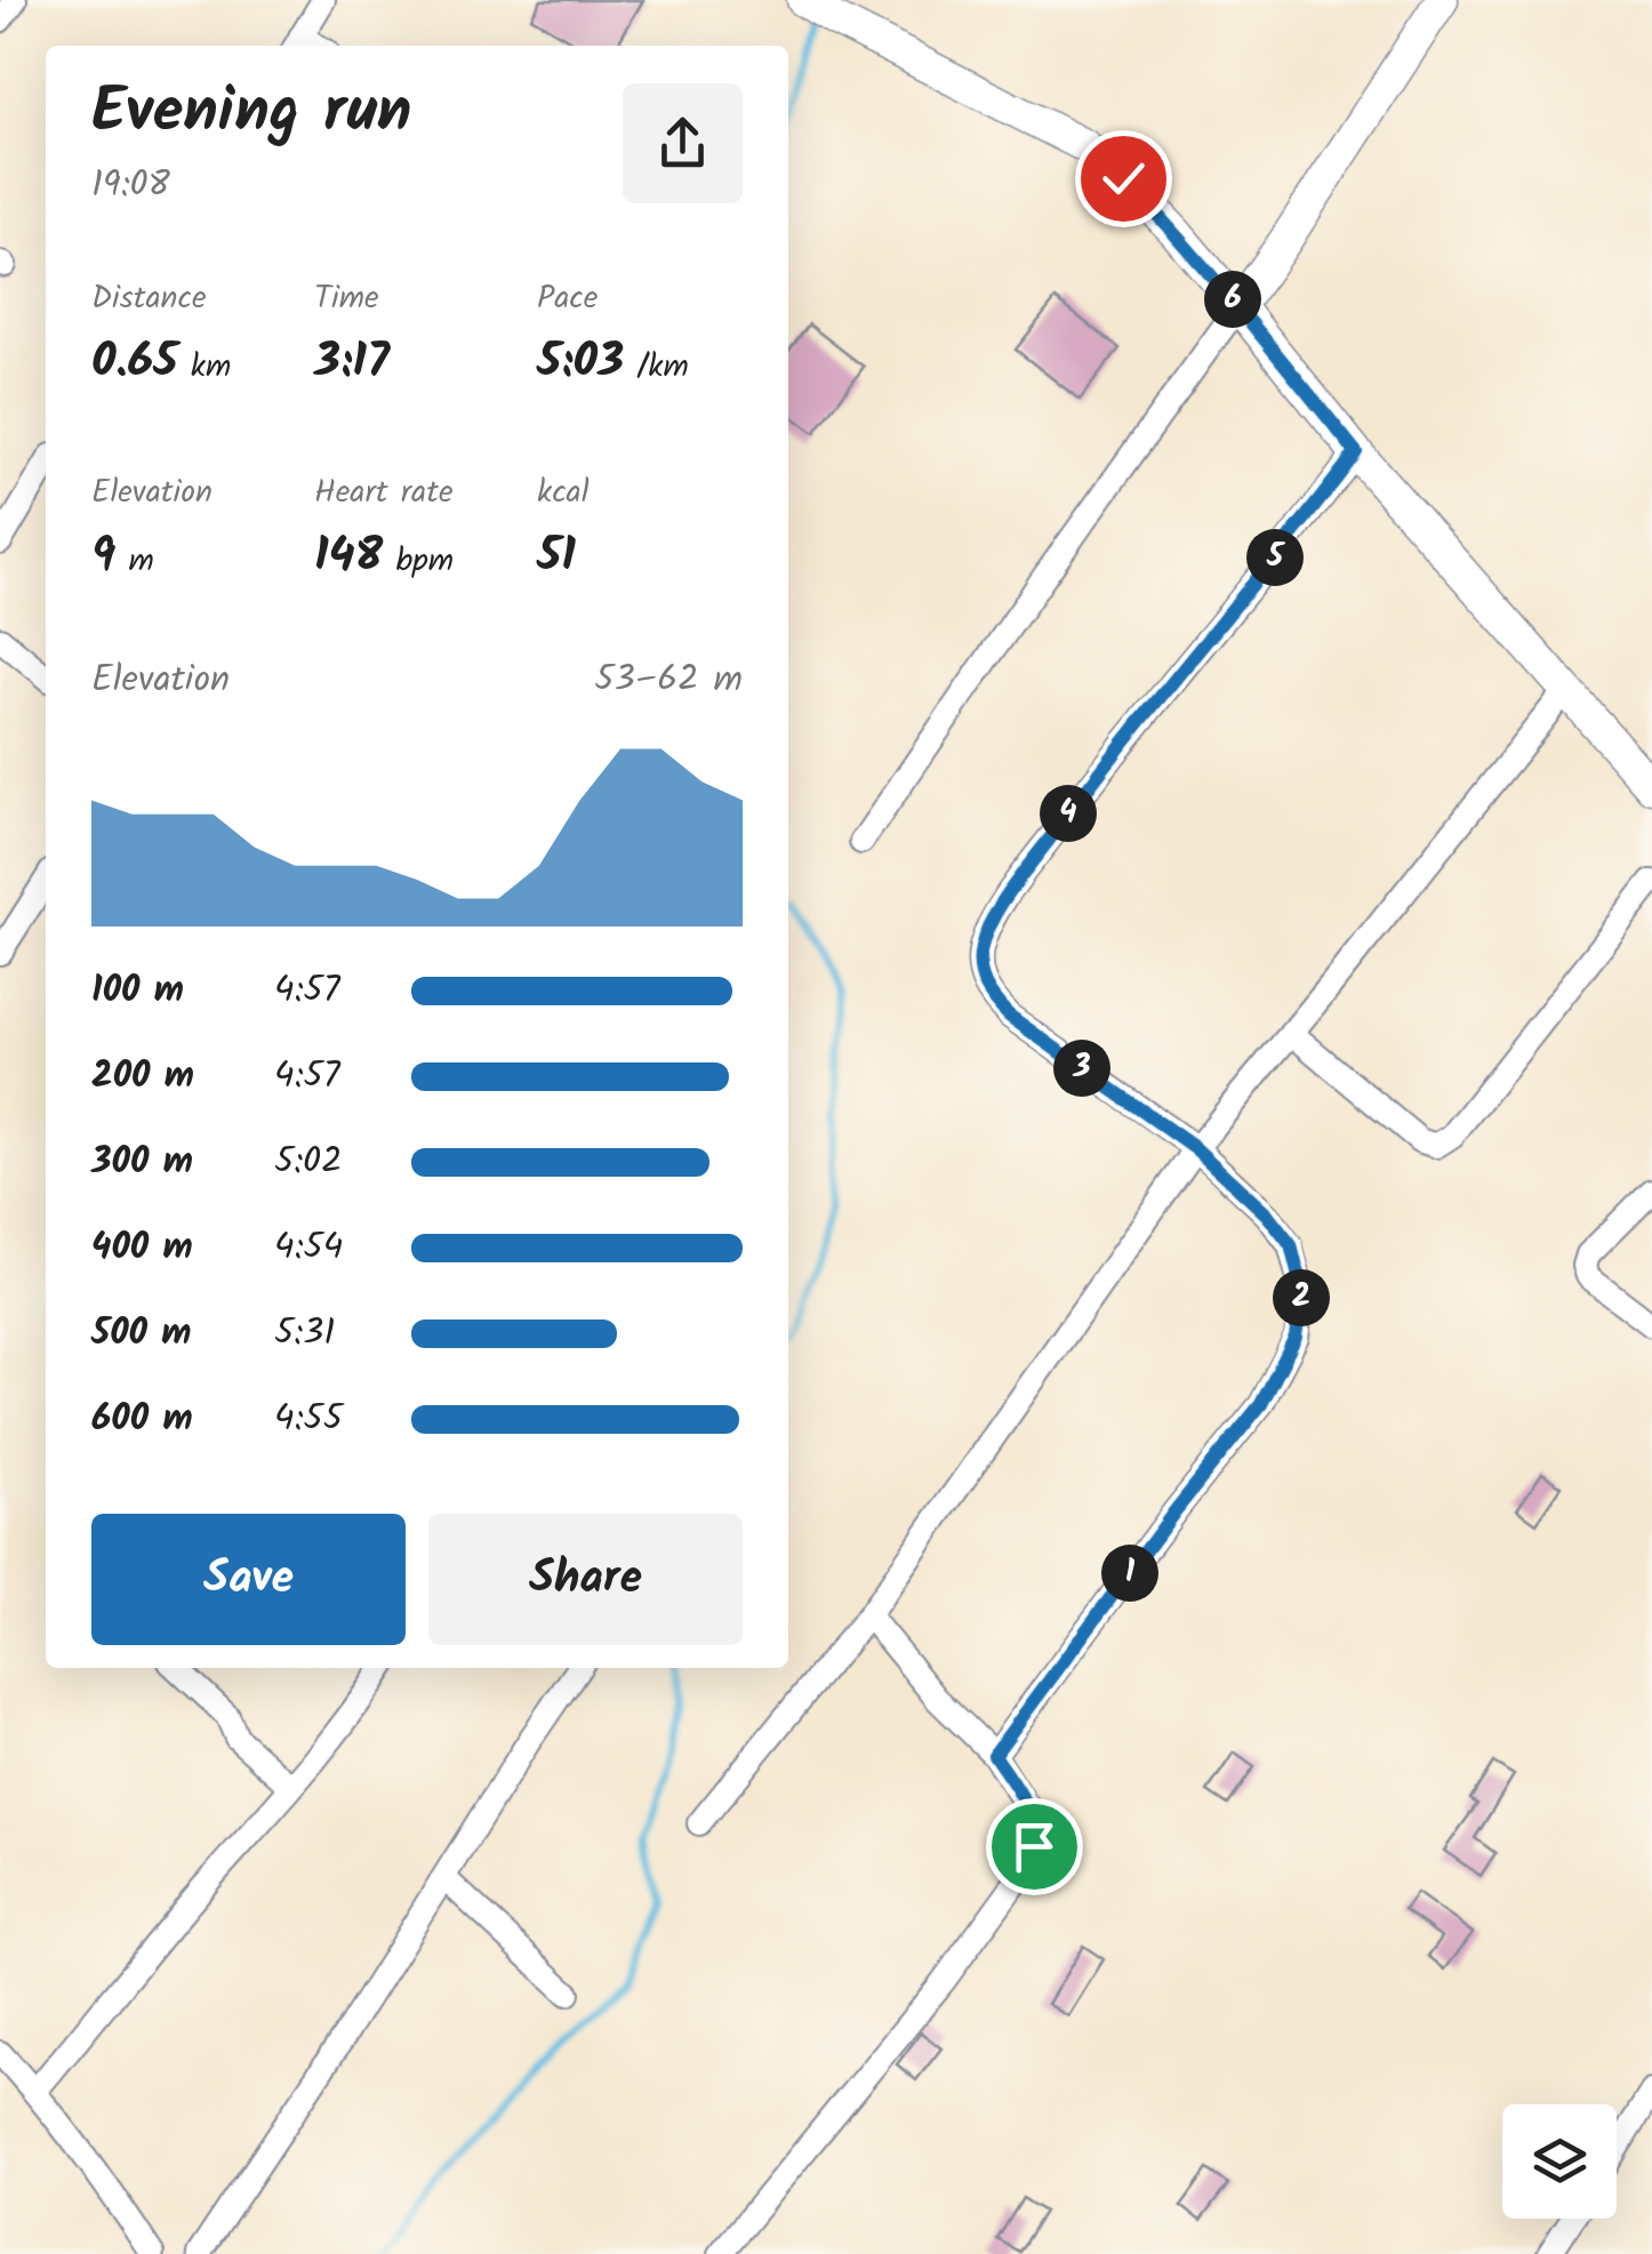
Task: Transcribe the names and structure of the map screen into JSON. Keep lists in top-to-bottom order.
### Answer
{
  "page": {
    "heading": ["Evening run", "19:08"],
    "stats": [
      ["Distance", "0.65 km"],
      ["Time", "3:17"],
      ["Pace", "5:03 /km"],
      ["Elevation", "9 m"],
      ["Heart rate", "148 bpm"],
      ["kcal", "51"]
    ],
    "pins": [
      "6",
      "5",
      "4",
      "3",
      "2",
      "1"
    ],
    "chart": ["Elevation", "53–62 m"],
    "list": [
      {
        "name": "100 m",
        "note": "4:57"
      },
      {
        "name": "200 m",
        "note": "4:57"
      },
      {
        "name": "300 m",
        "note": "5:02"
      },
      {
        "name": "400 m",
        "note": "4:54"
      },
      {
        "name": "500 m",
        "note": "5:31"
      },
      {
        "name": "600 m",
        "note": "4:55"
      }
    ],
    "buttons": ["Save", "Share"]
  }
}
